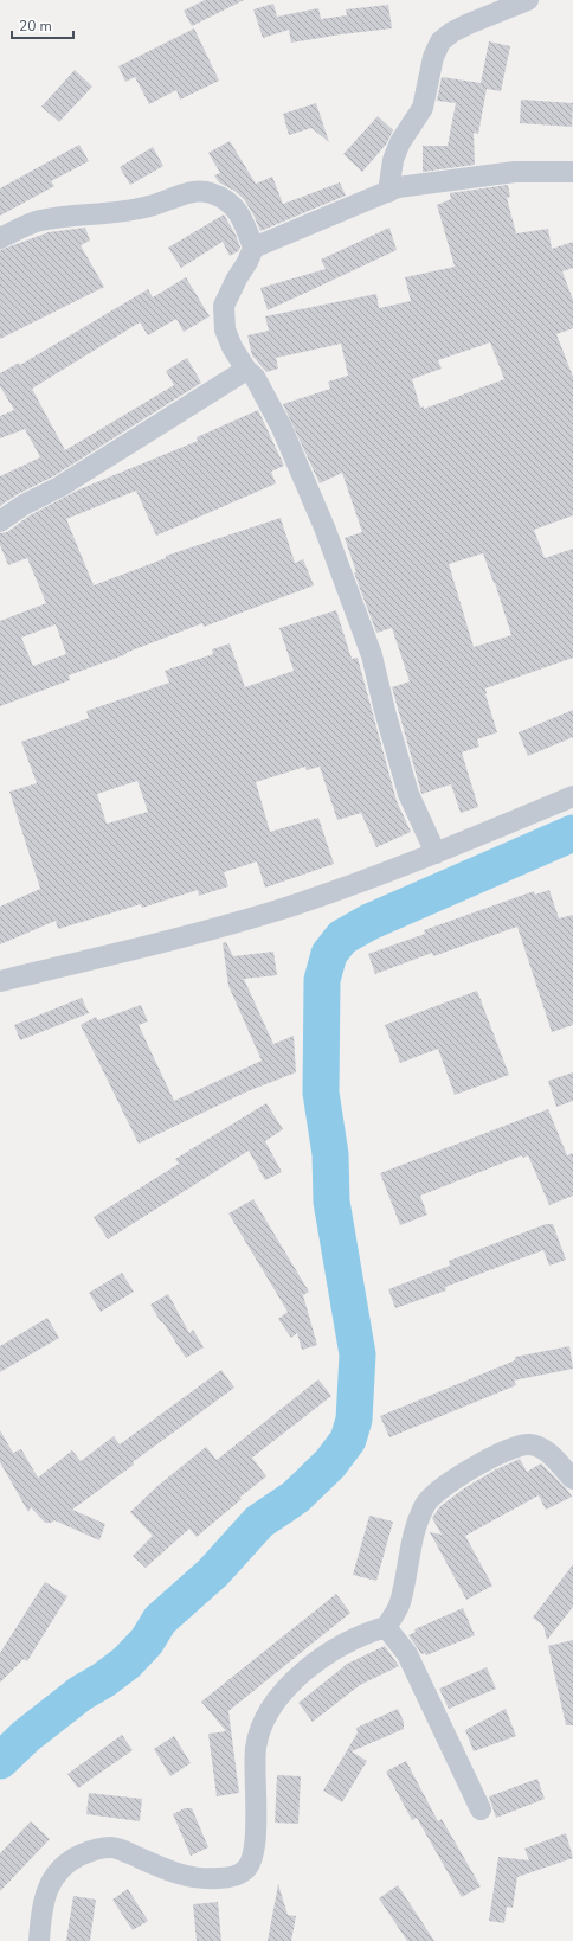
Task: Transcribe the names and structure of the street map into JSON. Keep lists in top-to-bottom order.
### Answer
{
  "scale_bar": "20 m"
}
